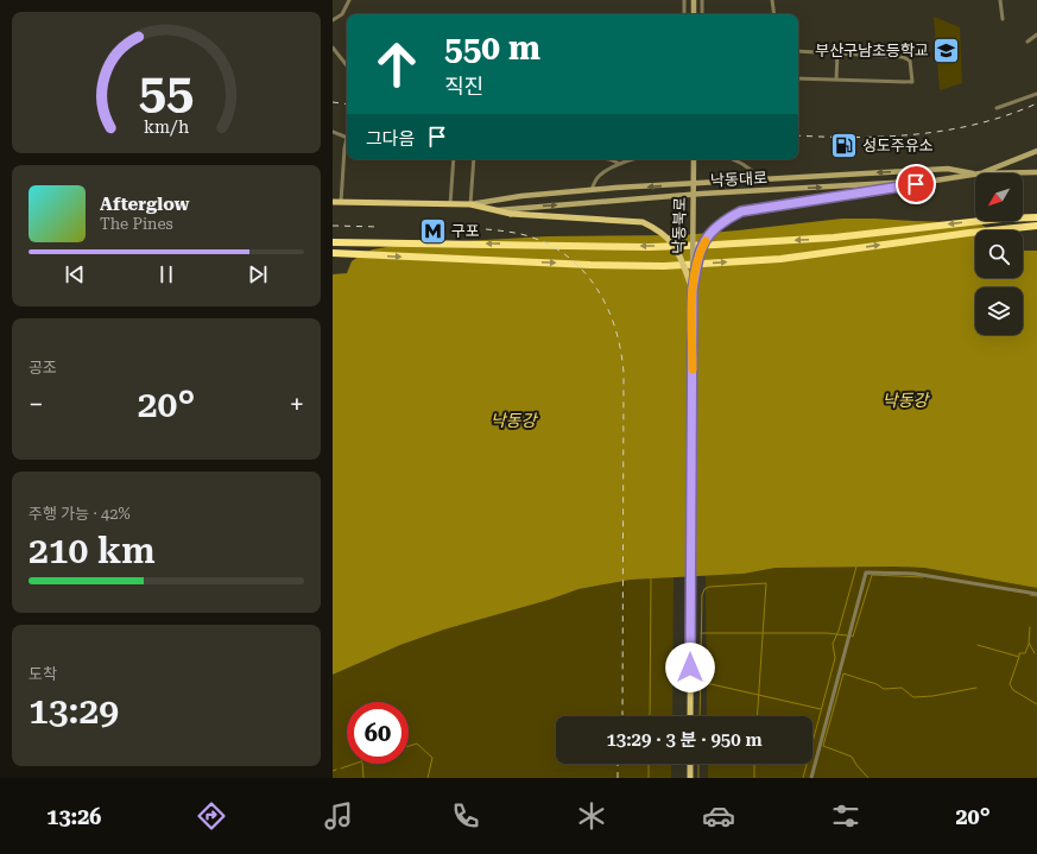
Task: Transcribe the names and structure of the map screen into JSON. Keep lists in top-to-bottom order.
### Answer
{
  "streets": {
    "main road": ["낙동대로", "낙동북로"]
  },
  "water": ["낙동강"],
  "places": {
    "school or university": ["부산구남초등학교"],
    "fuel station": ["성도주유소"],
    "metro station": ["구포"]
  },
  "north": "bottom left",
  "page": {
    "turn": ["550 m", "직진"],
    "then": "그다음",
    "song": ["Afterglow", "The Pines"],
    "tile": [
      "공조",
      ["주행 가능 · 42%", "210 km"],
      ["도착", "13:29"]
    ],
    "heat": ["−", "20°", "+"],
    "limit": "60",
    "trip": "13:29 · 3 분 · 950 m",
    "tabs": ["13:26", "20°"],
    "gauge": ["55", "km/h"]
  }
}
